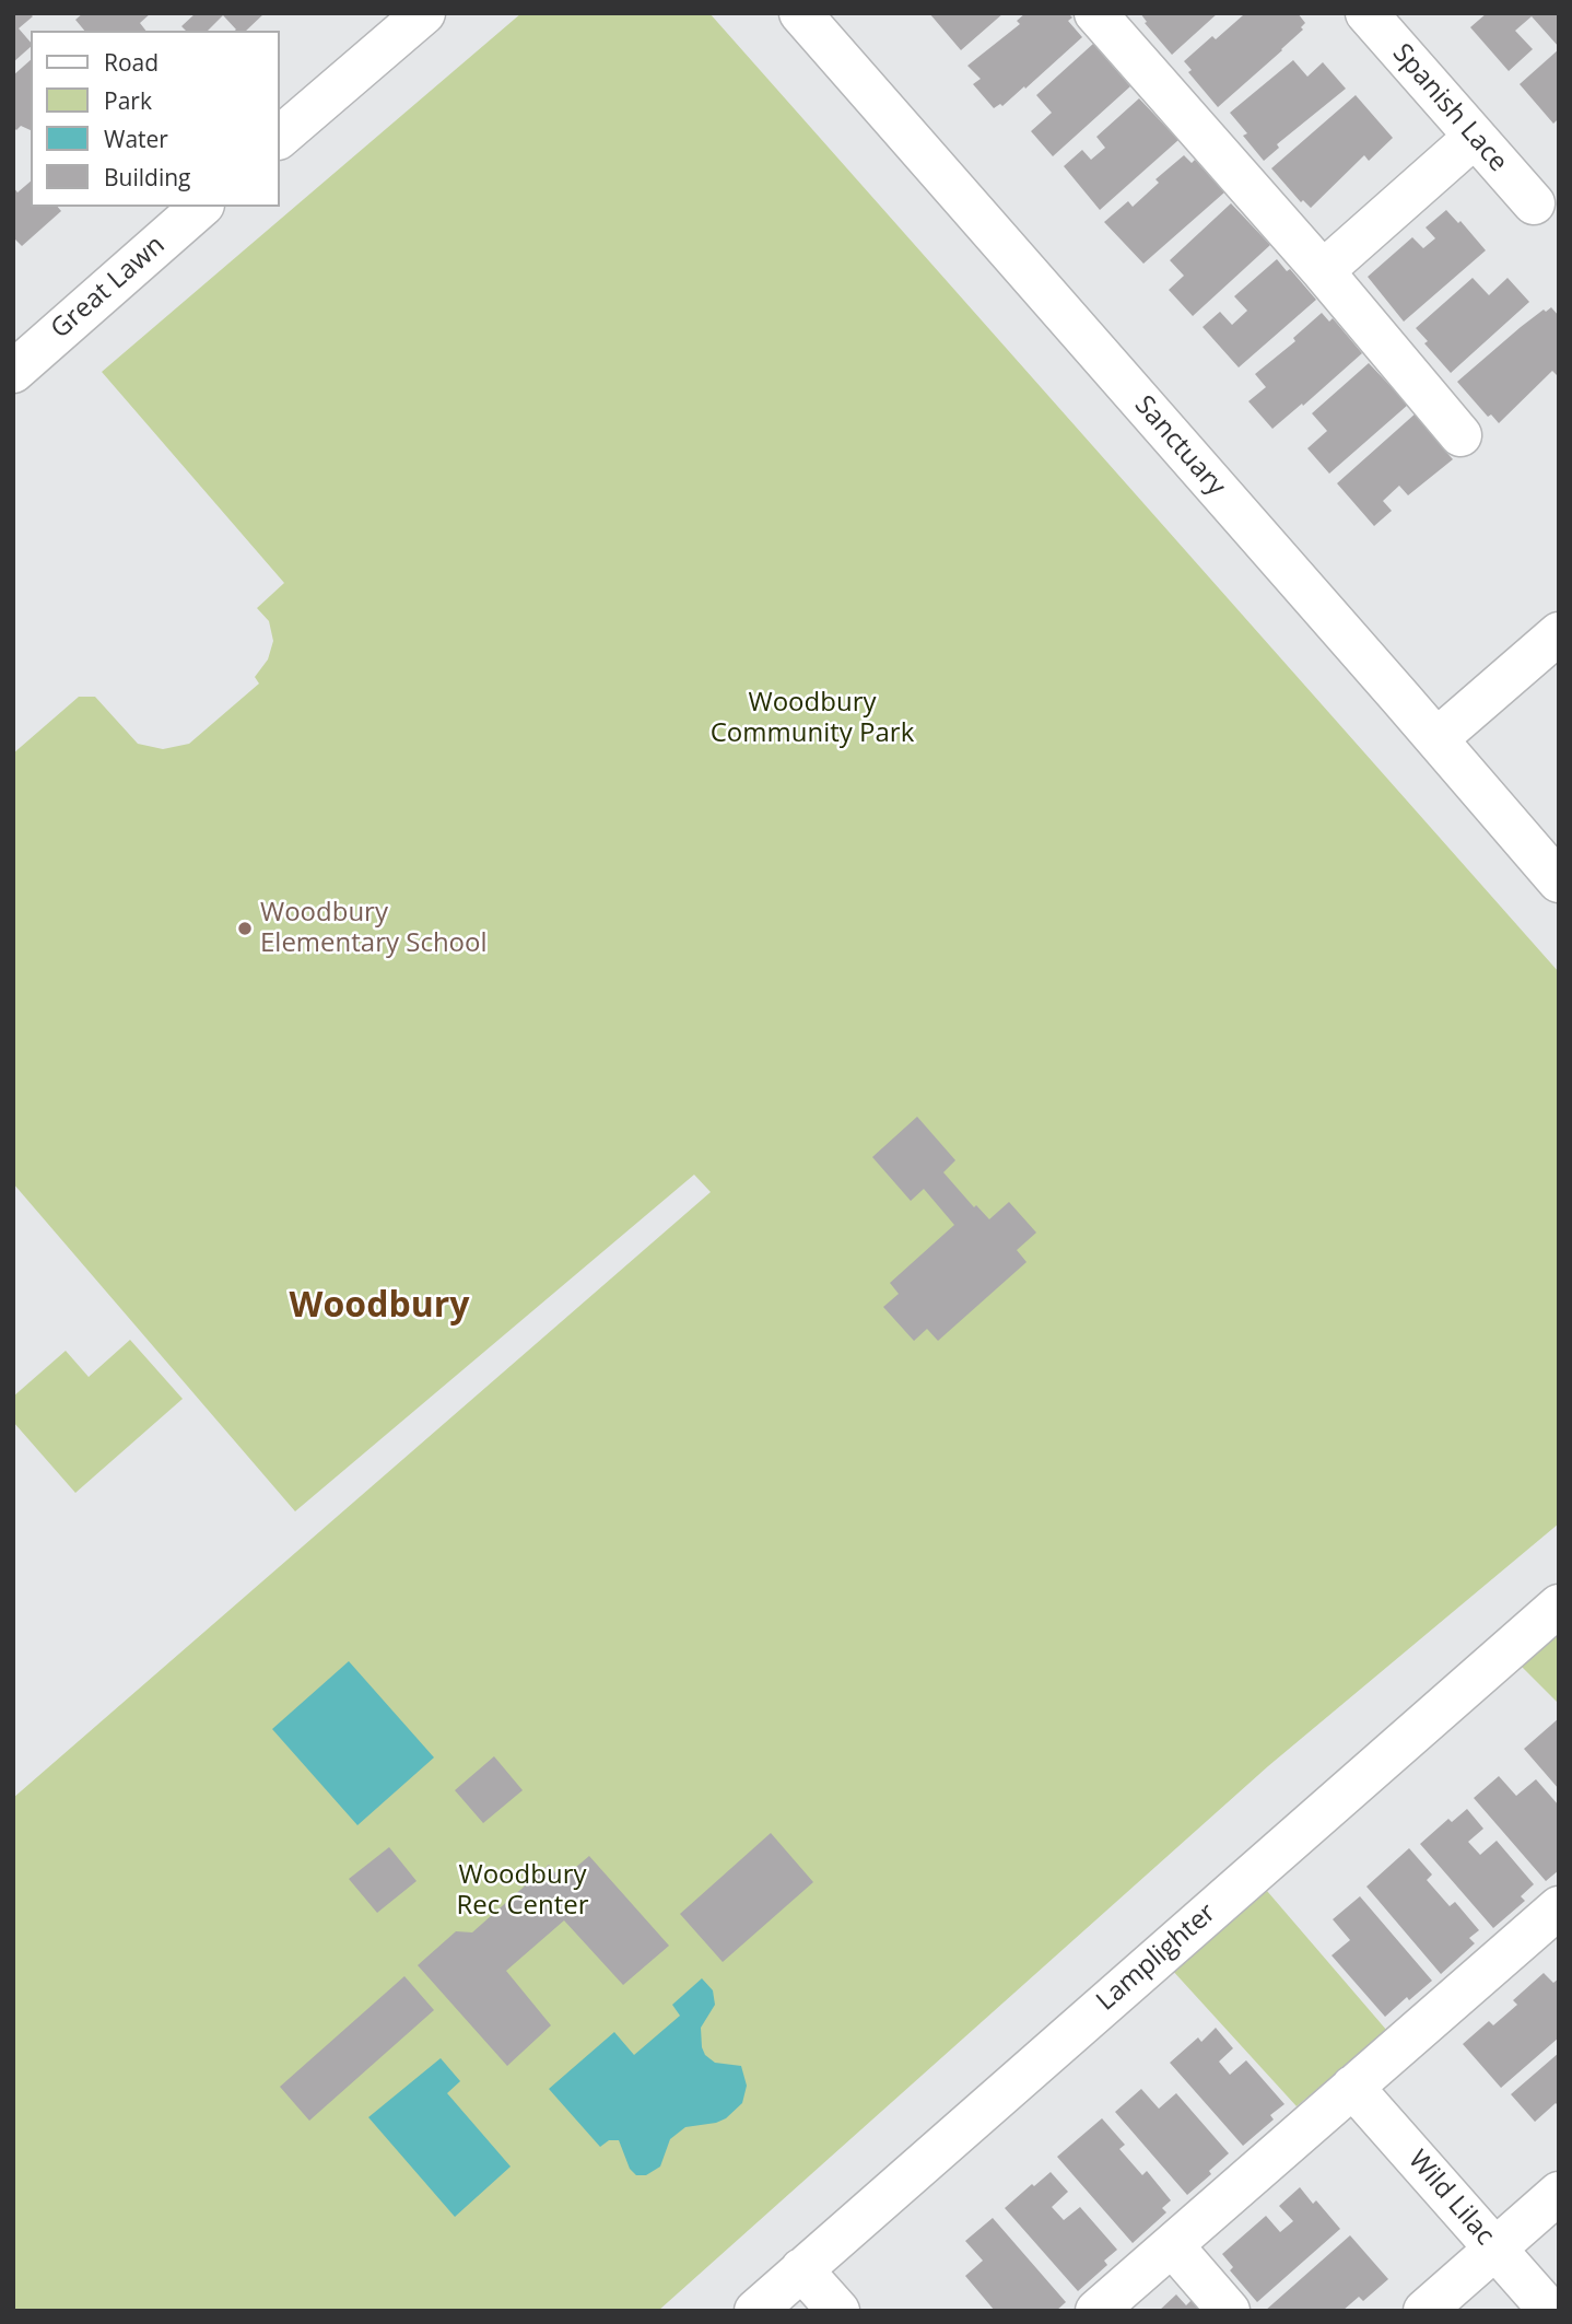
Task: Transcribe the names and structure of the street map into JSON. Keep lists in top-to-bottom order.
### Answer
{
  "streets": {
    "street": [
      "Spanish Lace",
      "Great Lawn",
      "Sanctuary",
      "Lamplighter",
      "Wild Lilac"
    ]
  },
  "districts": ["Woodbury"],
  "parks": ["Woodbury Community Park", "Woodbury Rec Center"],
  "places": ["Woodbury Elementary School"],
  "legend": [
    "Road",
    "Park",
    "Water",
    "Building"
  ]
}
